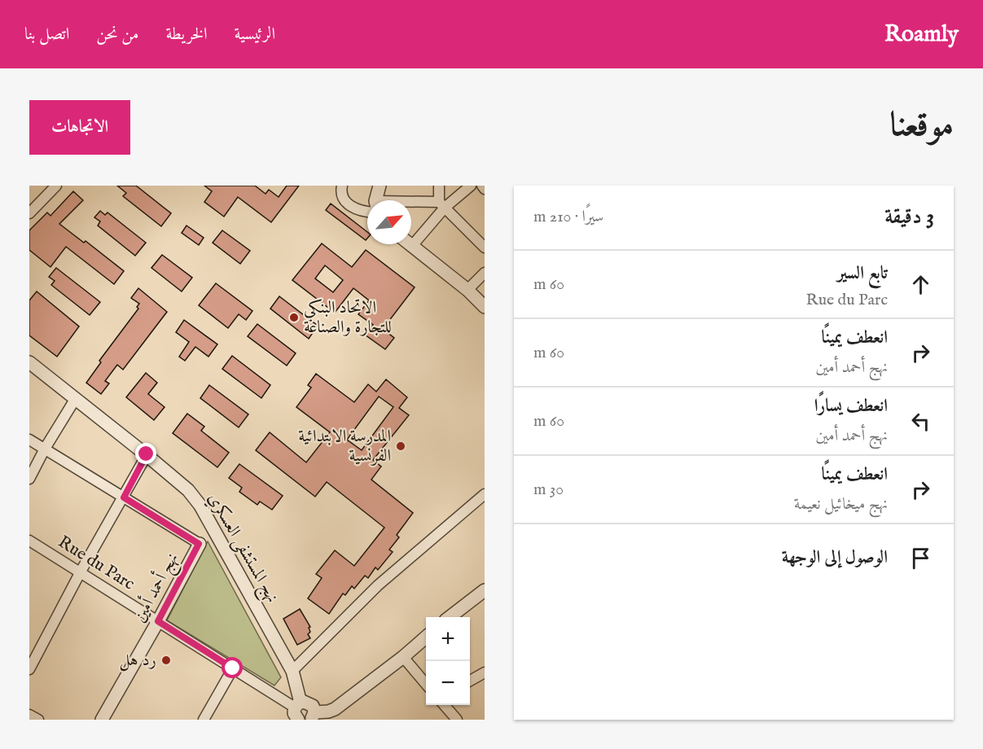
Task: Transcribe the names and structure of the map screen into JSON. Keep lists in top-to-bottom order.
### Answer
{
  "streets": {
    "street": ["نهج المستشفى العسكري", "Rue du Parc", "نهج أحمد أمين"]
  },
  "crossings": [
    ["نهج المستشفى العسكري", "Rue du Parc"],
    ["Rue du Parc", "نهج أحمد أمين"]
  ],
  "places": ["الاتحاد البنكي للتجارة والصناعة", "المدرسة الابتدائية الفرنسية", "رد هل"],
  "north": "top right",
  "page": {
    "header": "Roamly",
    "nav": [
      "الرئيسية",
      "الخريطة",
      "من نحن",
      "اتصل بنا"
    ],
    "title": "موقعنا",
    "buttons": "الاتجاهات",
    "heading": ["3 دقيقة", "سيرًا · 210 m"],
    "list": [
      ["تابع السير", "Rue du Parc", "60 m"],
      ["انعطف يمينًا", "نهج أحمد أمين", "60 m"],
      ["انعطف يسارًا", "نهج أحمد أمين", "60 m"],
      ["انعطف يمينًا", "نهج ميخائيل نعيمة", "30 m"],
      "الوصول إلى الوجهة"
    ],
    "map_buttons": ["+", "−"]
  }
}
